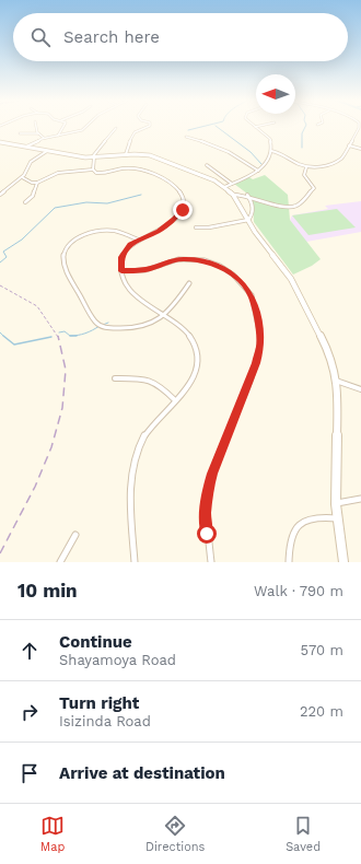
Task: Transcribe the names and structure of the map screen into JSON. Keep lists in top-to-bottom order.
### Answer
{
  "north": "left",
  "page": {
    "search": "Search here",
    "heading": ["10 min", "Walk · 790 m"],
    "list": [
      ["Continue", "Shayamoya Road", "570 m"],
      ["Turn right", "Isizinda Road", "220 m"],
      "Arrive at destination"
    ],
    "nav": ["Map", "Directions", "Saved"]
  }
}
